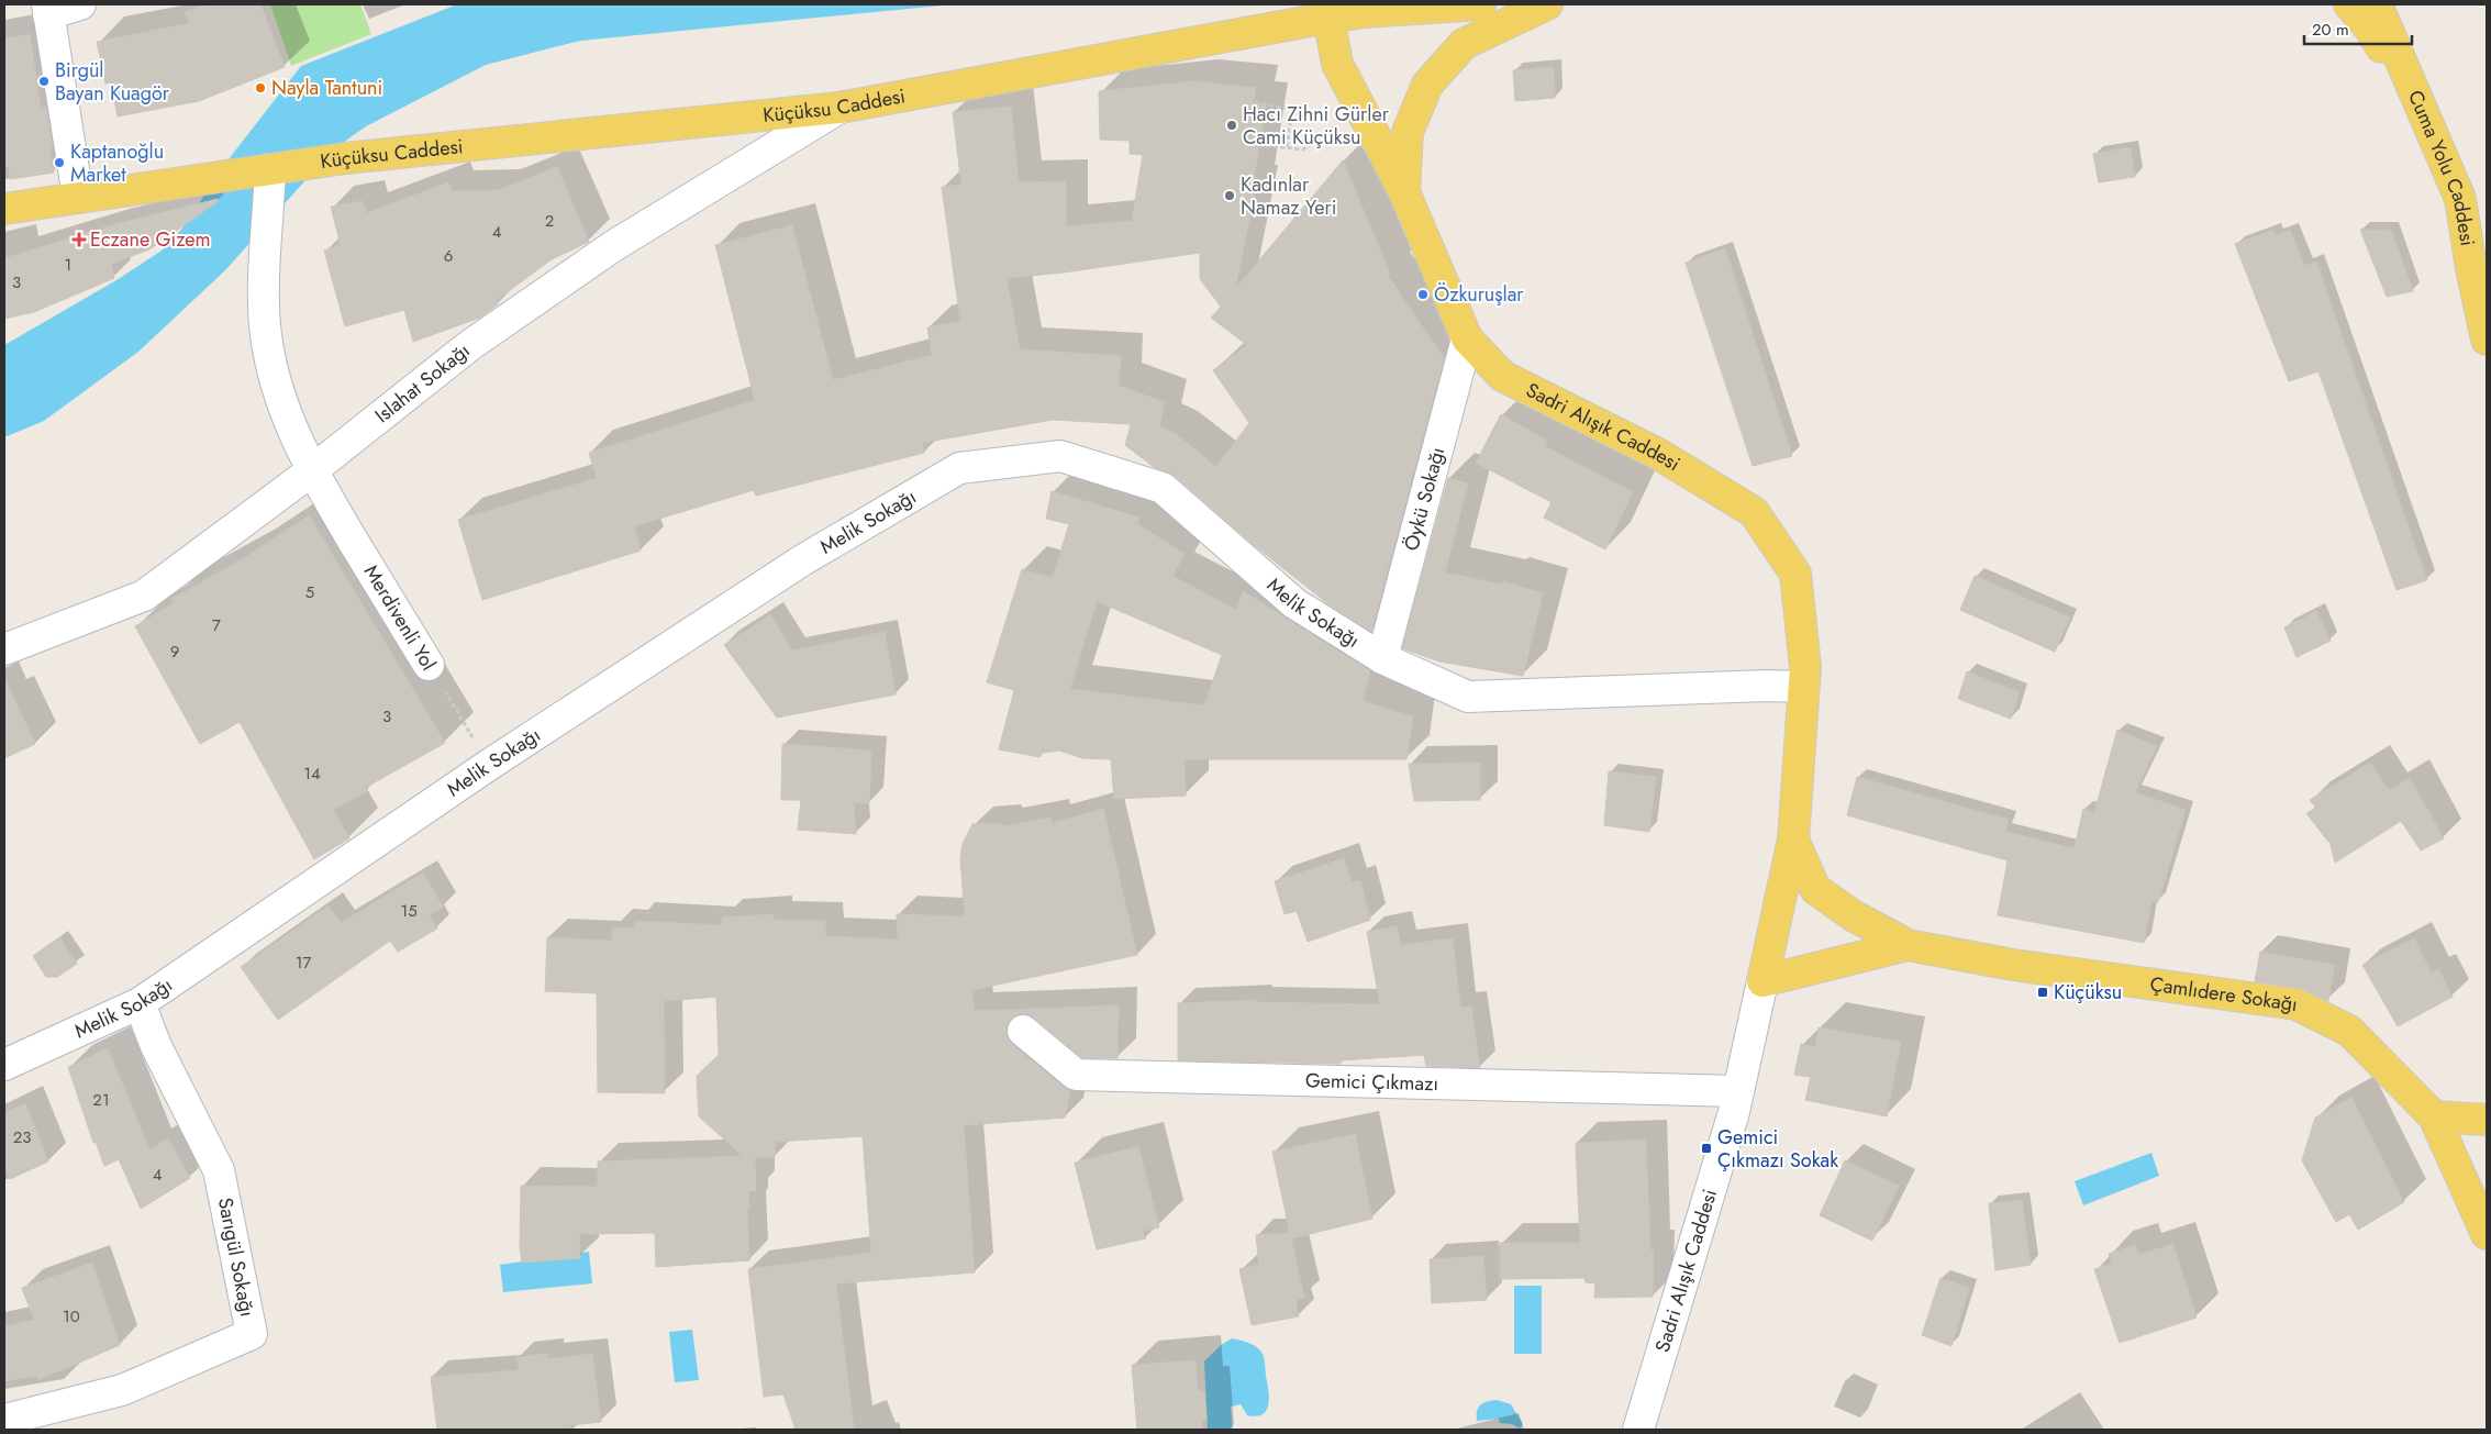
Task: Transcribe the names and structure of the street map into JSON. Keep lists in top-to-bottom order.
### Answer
{
  "streets": {
    "main road": [
      "Küçüksu Caddesi",
      "Cuma Yolu Caddesi",
      "Sadri Alışık Caddesi",
      "Çamlıdere Sokağı"
    ],
    "street": [
      "Islahat Sokağı",
      "Öykü Sokağı",
      "Melik Sokağı",
      "Merdivenli Yol",
      "Gemici Çıkmazı",
      "Sarıgül Sokağı"
    ]
  },
  "crossings": [
    ["Küçüksu Caddesi", "Islahat Sokağı"],
    ["Küçüksu Caddesi", "Sadri Alışık Caddesi"],
    ["Küçüksu Caddesi", "Merdivenli Yol"],
    ["Islahat Sokağı", "Merdivenli Yol"],
    ["Sadri Alışık Caddesi", "Öykü Sokağı"],
    ["Sadri Alışık Caddesi", "Melik Sokağı"],
    ["Sadri Alışık Caddesi", "Çamlıdere Sokağı"],
    ["Sadri Alışık Caddesi", "Gemici Çıkmazı"],
    ["Öykü Sokağı", "Melik Sokağı"],
    ["Melik Sokağı", "Merdivenli Yol"],
    ["Melik Sokağı", "Sarıgül Sokağı"]
  ],
  "places": {
    "other": [
      "Birgül Bayan Kuagör",
      "Nayla Tantuni",
      "Hacı Zihni Gürler Cami Küçüksu",
      "Kaptanoğlu Market",
      "Kadınlar Namaz Yeri",
      "Özkuruşlar"
    ],
    "health": ["Eczane Gizem"],
    "transit": ["Küçüksu", "Gemici Çıkmazı Sokak"]
  },
  "house_numbers": [
    "2",
    "4",
    "6",
    "1",
    "3",
    "5",
    "7",
    "9",
    "3",
    "14",
    "15",
    "17",
    "21",
    "23",
    "4",
    "10"
  ],
  "scale_bar": "20 m"
}
